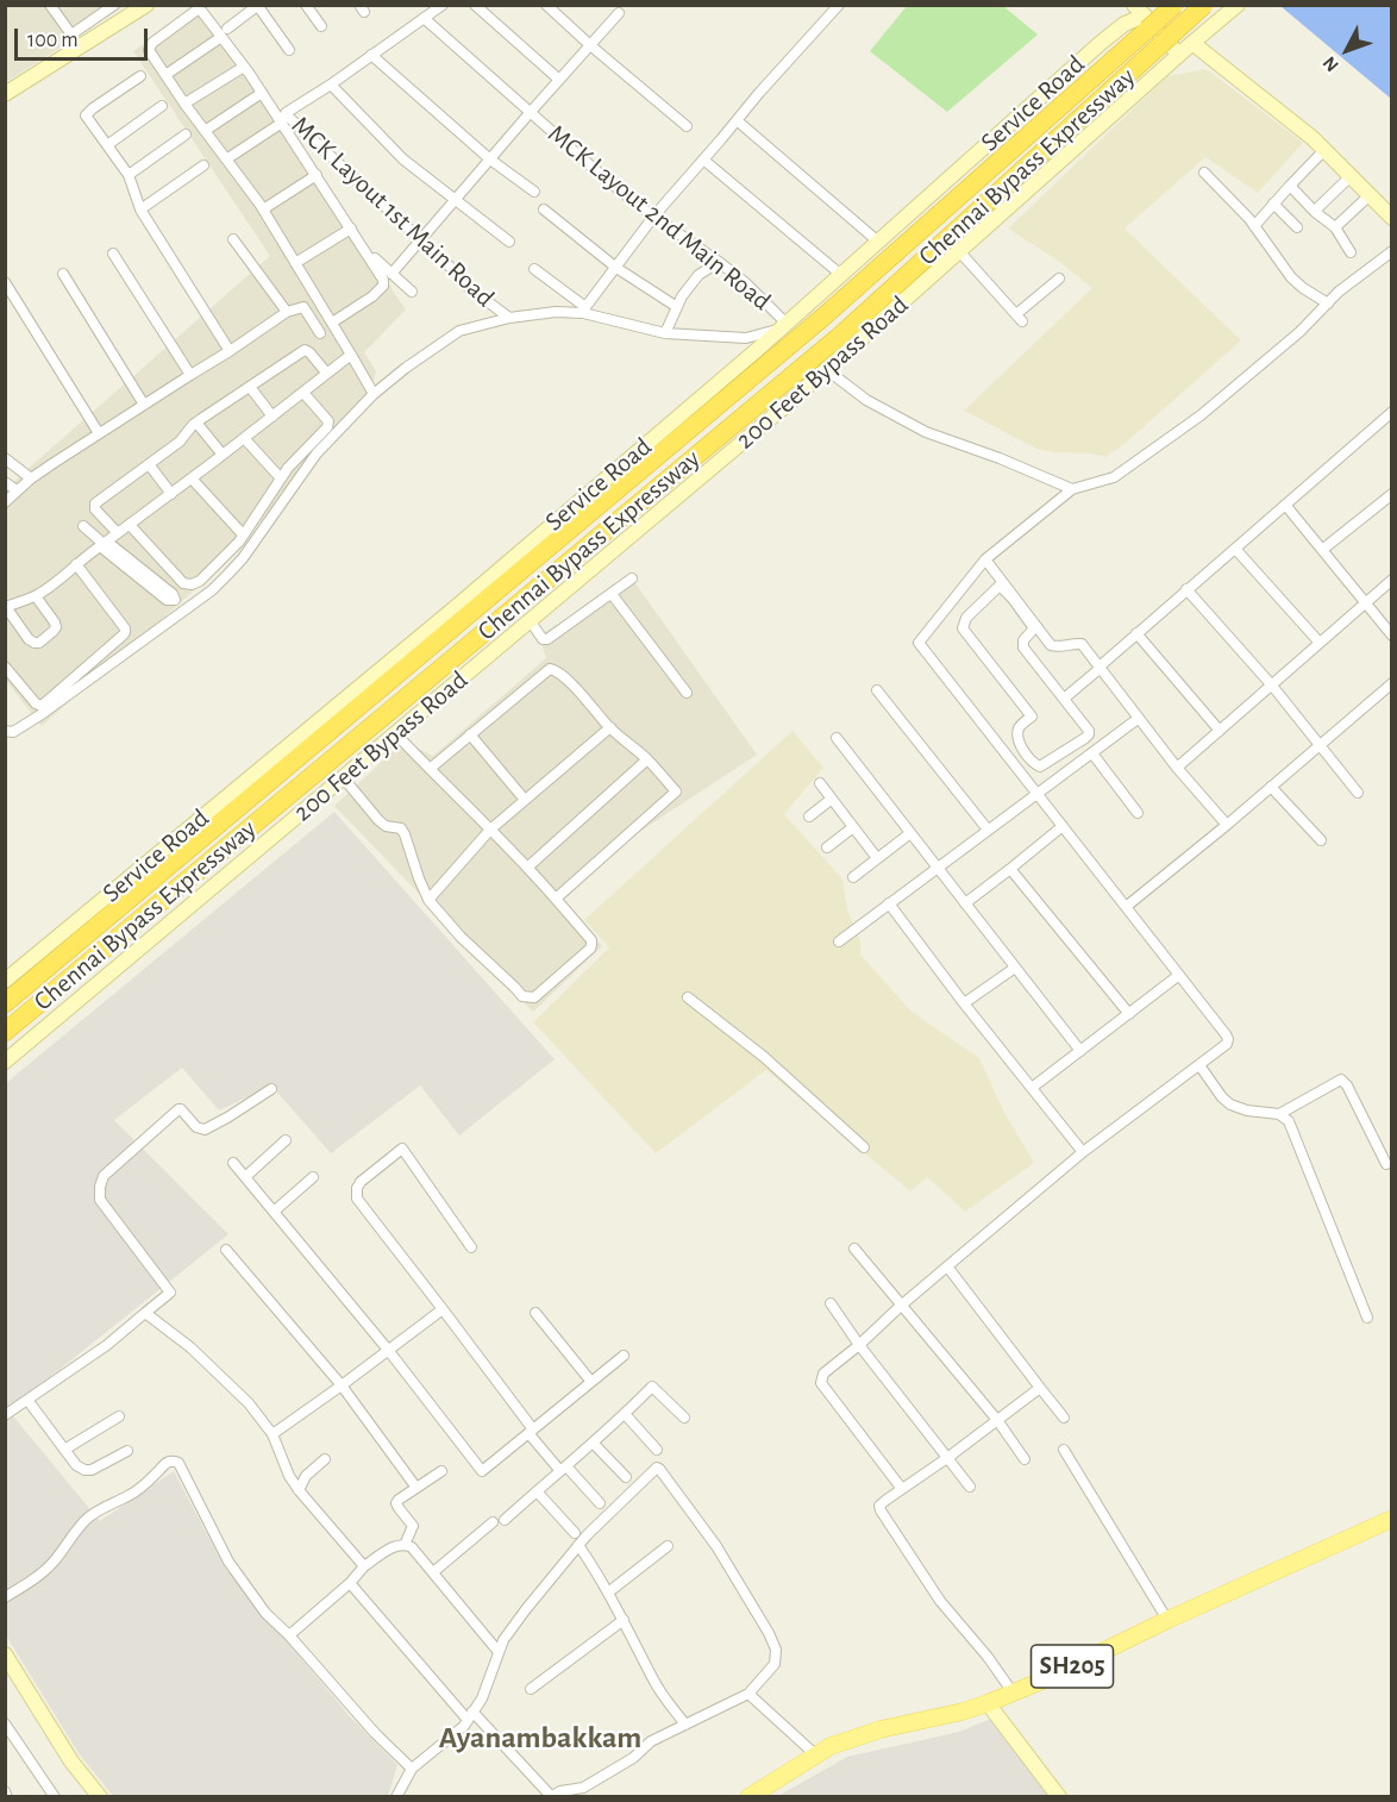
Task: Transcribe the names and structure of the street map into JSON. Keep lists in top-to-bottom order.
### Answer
{
  "streets": {
    "highway": ["Chennai Bypass Expressway"],
    "main road": ["SH205"],
    "street": [
      "Service Road",
      "MCK Layout 1st Main Road",
      "MCK Layout 2nd Main Road",
      "200 Feet Bypass Road"
    ]
  },
  "crossings": [
    ["Service Road", "Chennai Bypass Expressway"],
    ["Service Road", "MCK Layout 2nd Main Road"]
  ],
  "districts": ["Ayanambakkam"],
  "scale_bar": "100 m",
  "north": "bottom left"
}
